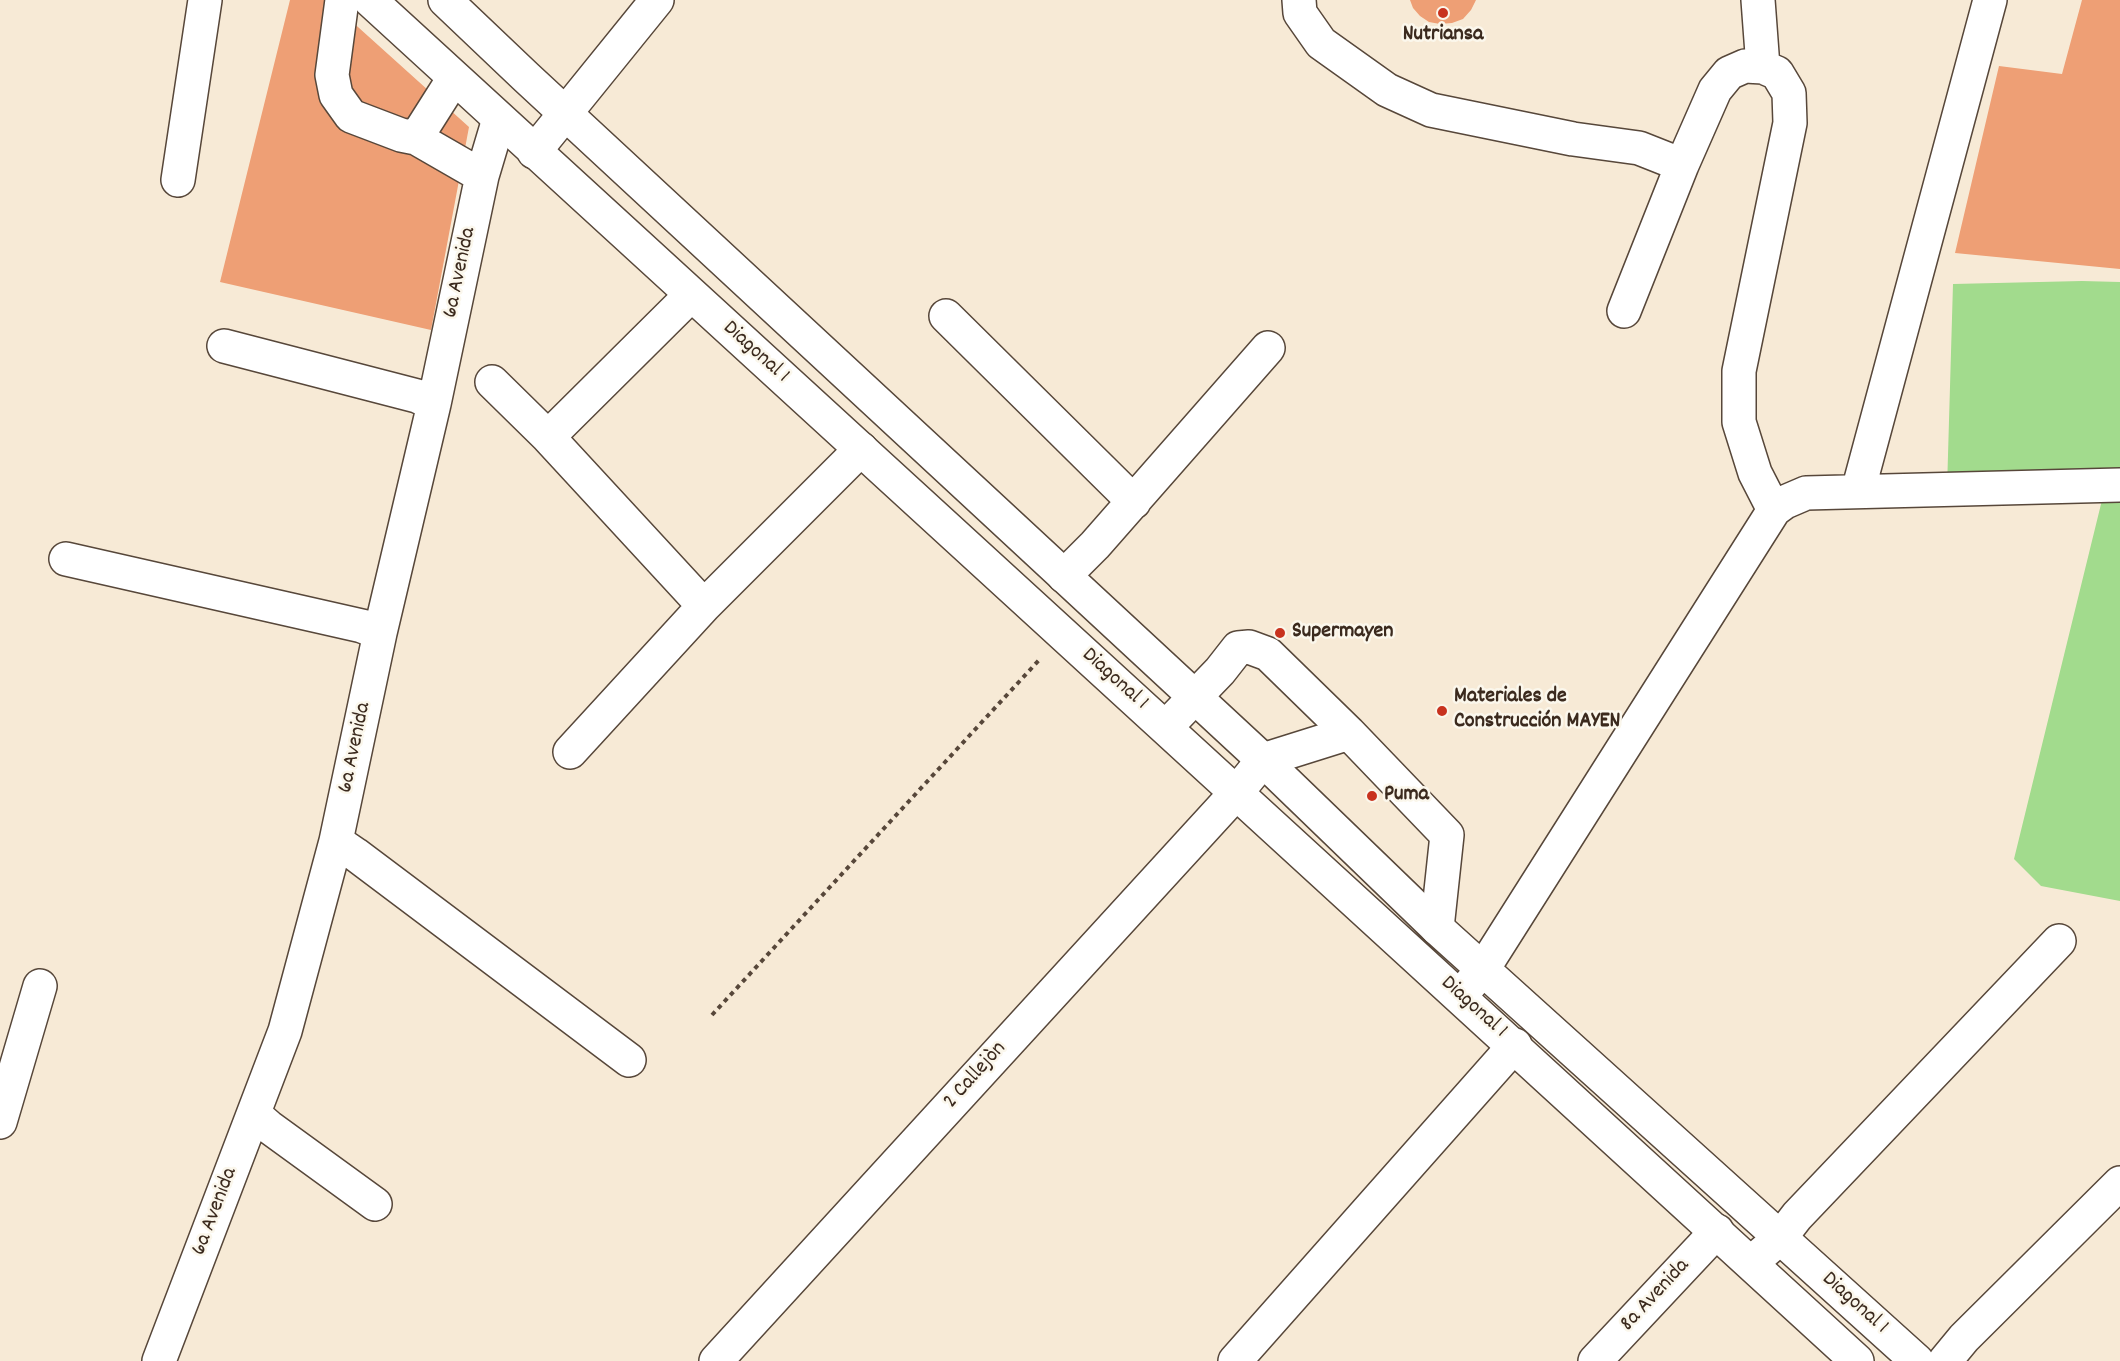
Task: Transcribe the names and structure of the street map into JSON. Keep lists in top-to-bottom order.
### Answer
{
  "streets": {
    "street": ["6a Avenida", "Diagonal 1", "8a Avenida"]
  },
  "crossings": [
    ["6a Avenida", "Diagonal 1"],
    ["Diagonal 1", "8a Avenida"]
  ],
  "places": [
    "Nutriansa",
    "Supermayen",
    "Materiales de Construcción MAYEN",
    "Puma"
  ]
}
